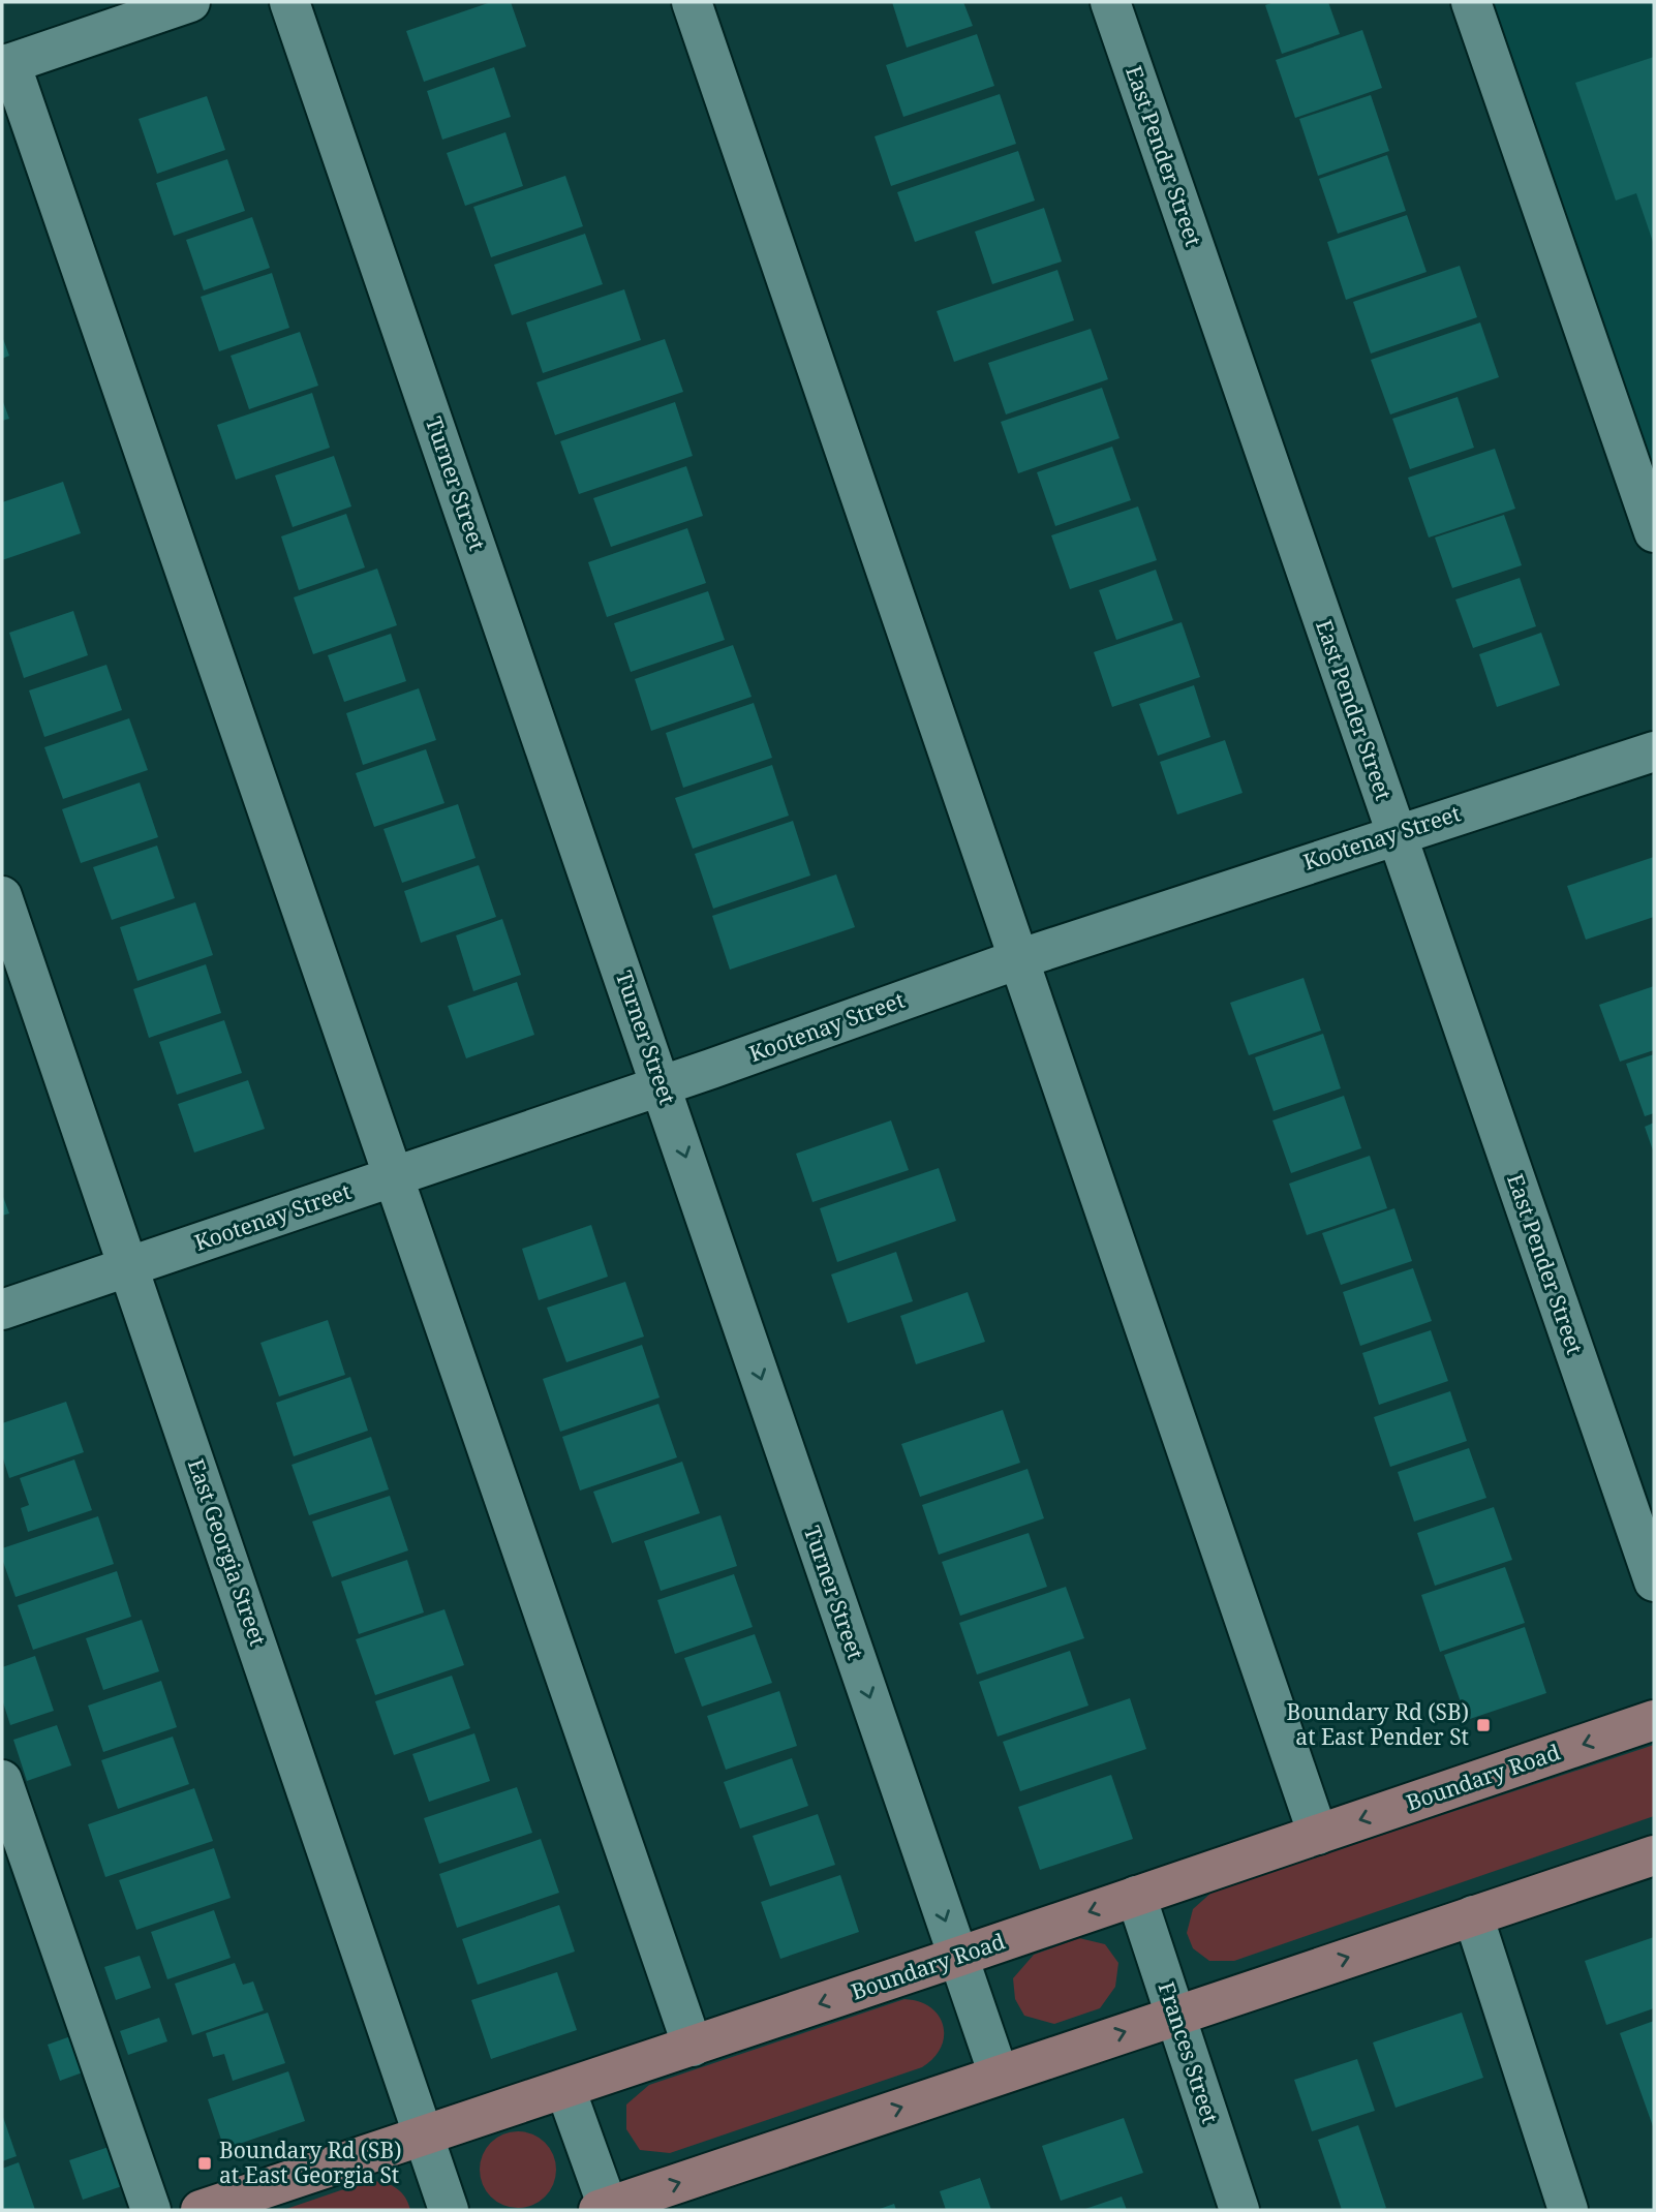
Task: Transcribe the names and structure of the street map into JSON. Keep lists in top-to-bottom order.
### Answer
{
  "streets": {
    "main road": ["Boundary Road"],
    "street": [
      "East Pender Street",
      "Turner Street",
      "Kootenay Street",
      "East Georgia Street",
      "Frances Street"
    ]
  },
  "crossings": [
    ["East Pender Street", "Kootenay Street"],
    ["Turner Street", "Kootenay Street"],
    ["Turner Street", "Boundary Road"],
    ["Kootenay Street", "East Georgia Street"],
    ["East Georgia Street", "Boundary Road"],
    ["Boundary Road", "Frances Street"]
  ],
  "places": {
    "transit": ["Boundary Rd (SB) at East Pender St", "Boundary Rd (SB) at East Georgia St"]
  }
}
